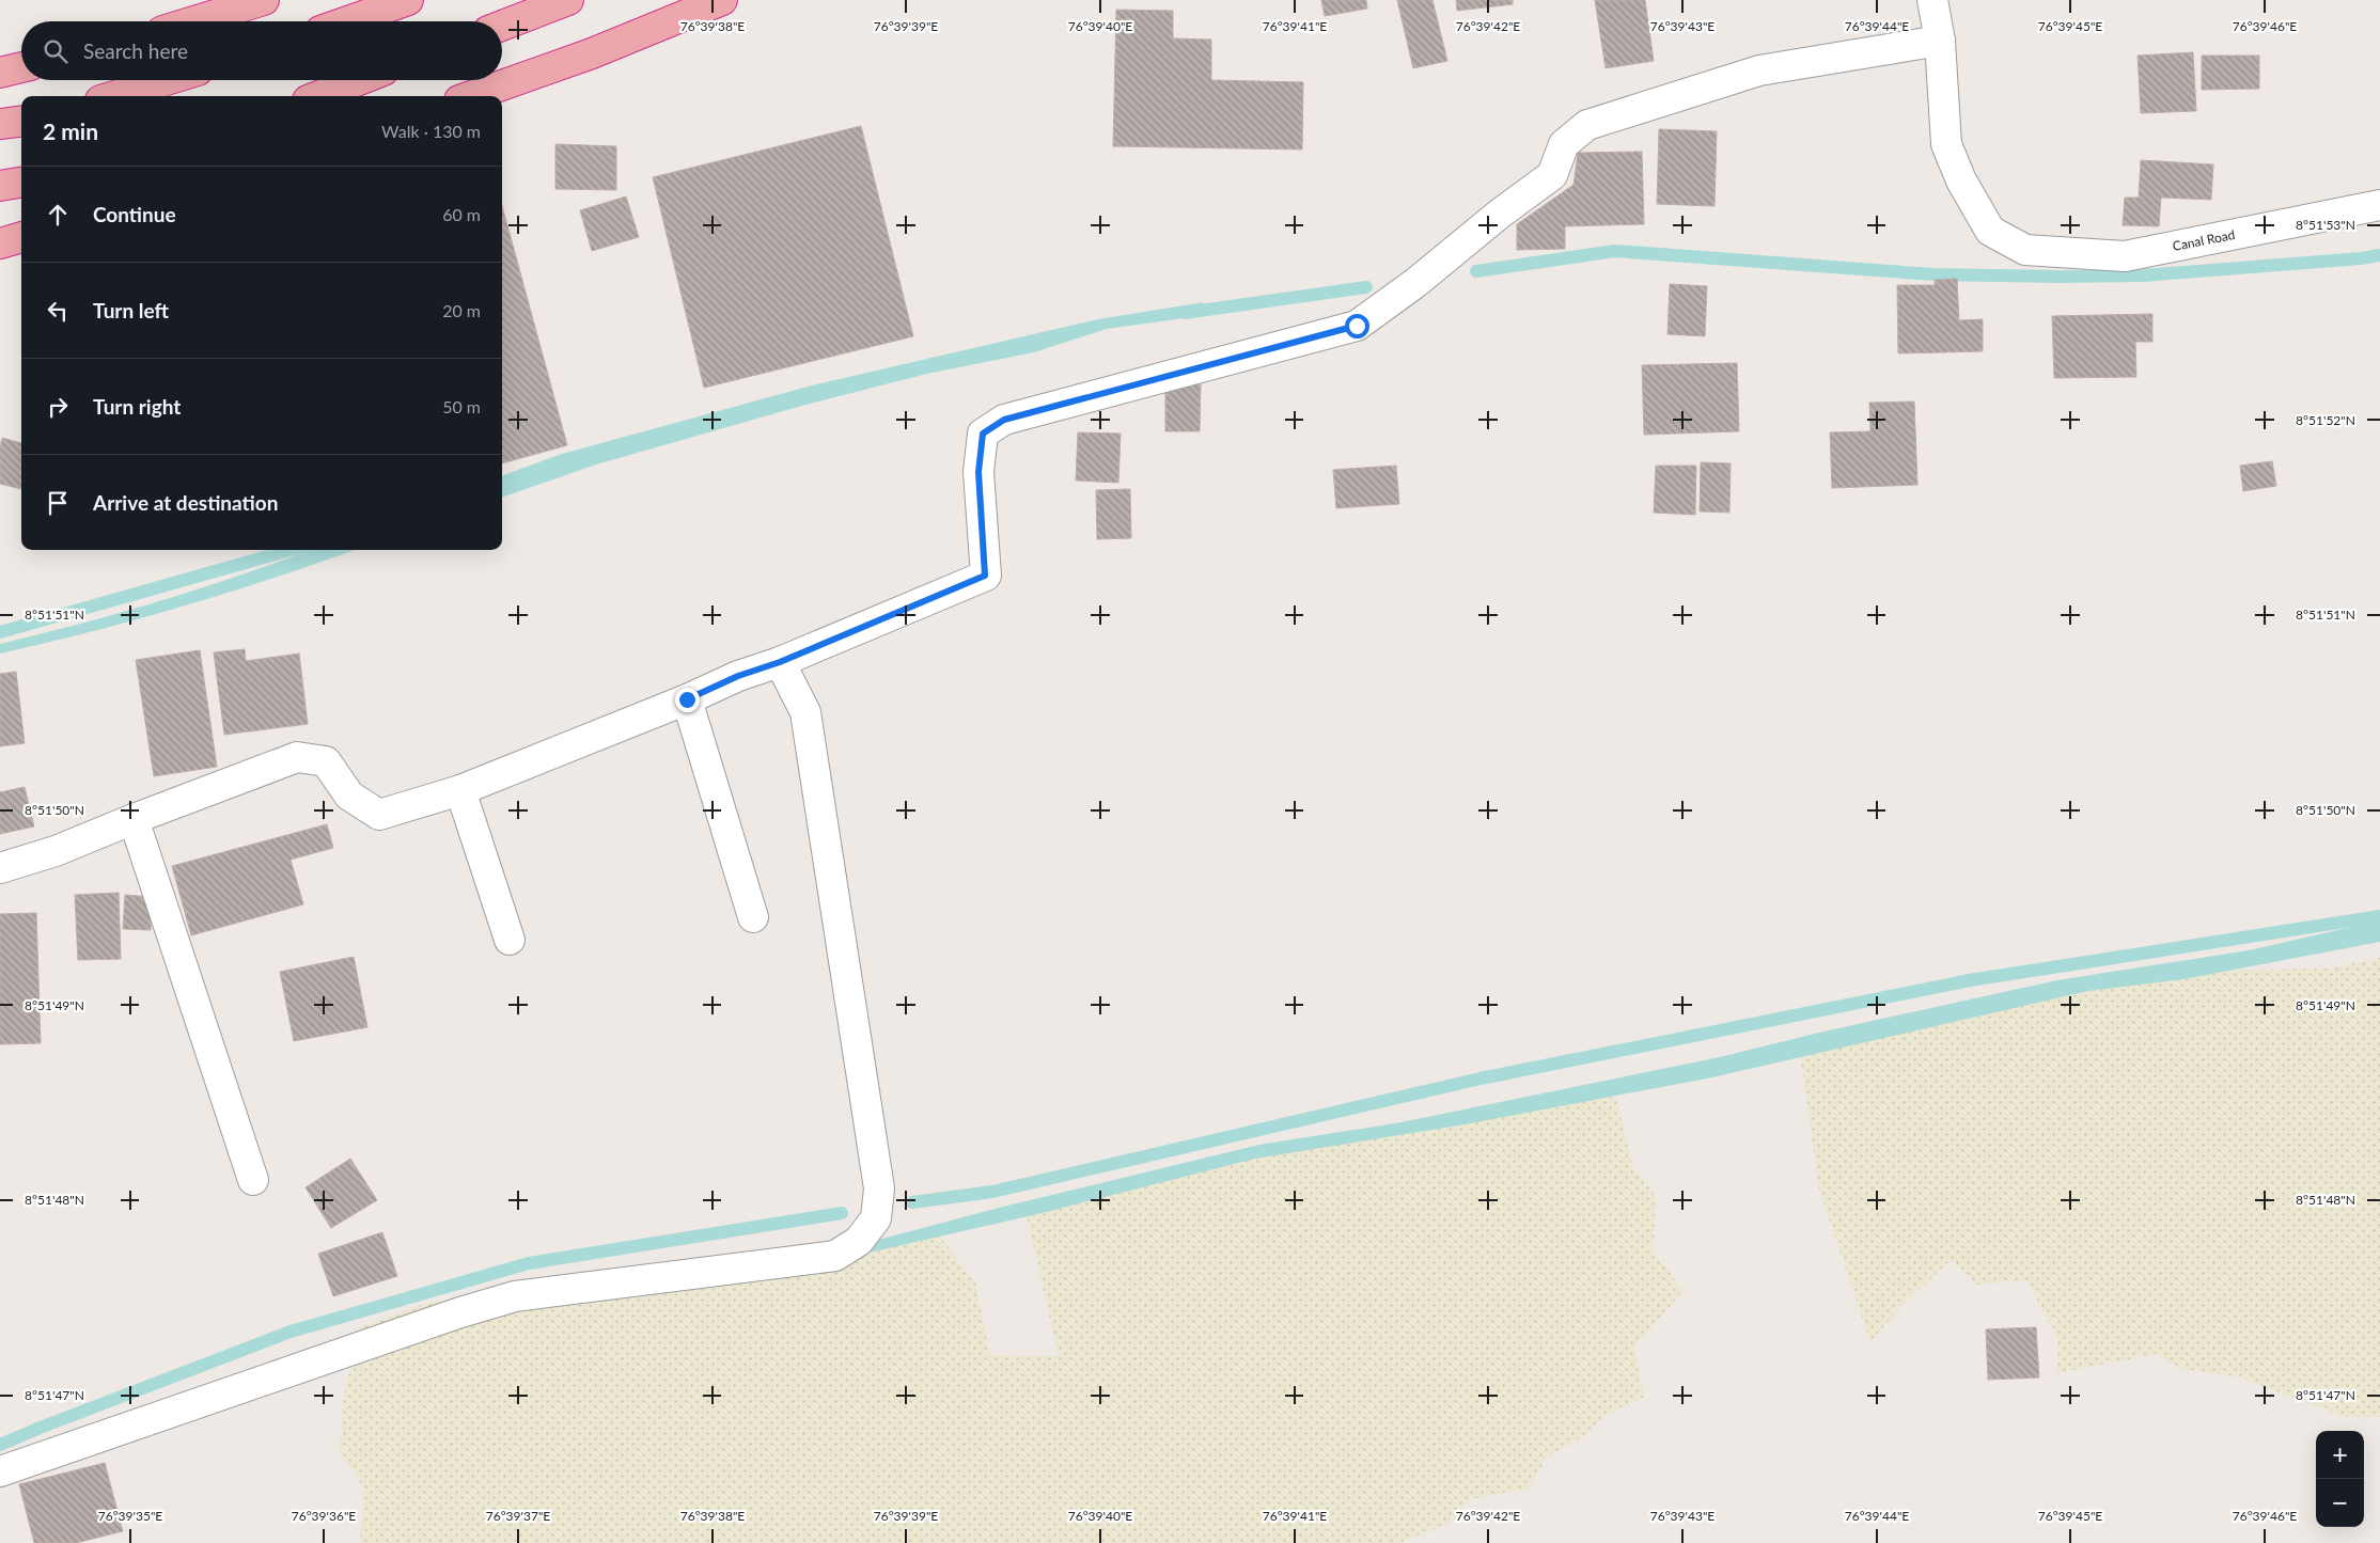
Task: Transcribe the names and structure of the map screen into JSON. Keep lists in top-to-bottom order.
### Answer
{
  "streets": {
    "street": ["Canal Road"]
  },
  "page": {
    "search": "Search here",
    "heading": ["2 min", "Walk · 130 m"],
    "list": [
      ["Continue", "60 m"],
      ["Turn left", "20 m"],
      ["Turn right", "50 m"],
      "Arrive at destination"
    ],
    "map_buttons": ["+", "−"]
  },
  "coordinates": [
    "76°39'38\"E",
    "76°39'39\"E",
    "76°39'40\"E",
    "76°39'41\"E",
    "76°39'42\"E",
    "76°39'43\"E",
    "76°39'44\"E",
    "76°39'45\"E",
    "76°39'46\"E",
    "8°51'53\"N",
    "8°51'52\"N",
    "8°51'51\"N",
    "8°51'50\"N",
    "8°51'49\"N",
    "8°51'48\"N",
    "8°51'47\"N",
    "76°39'35\"E",
    "76°39'36\"E",
    "76°39'37\"E"
  ]
}
